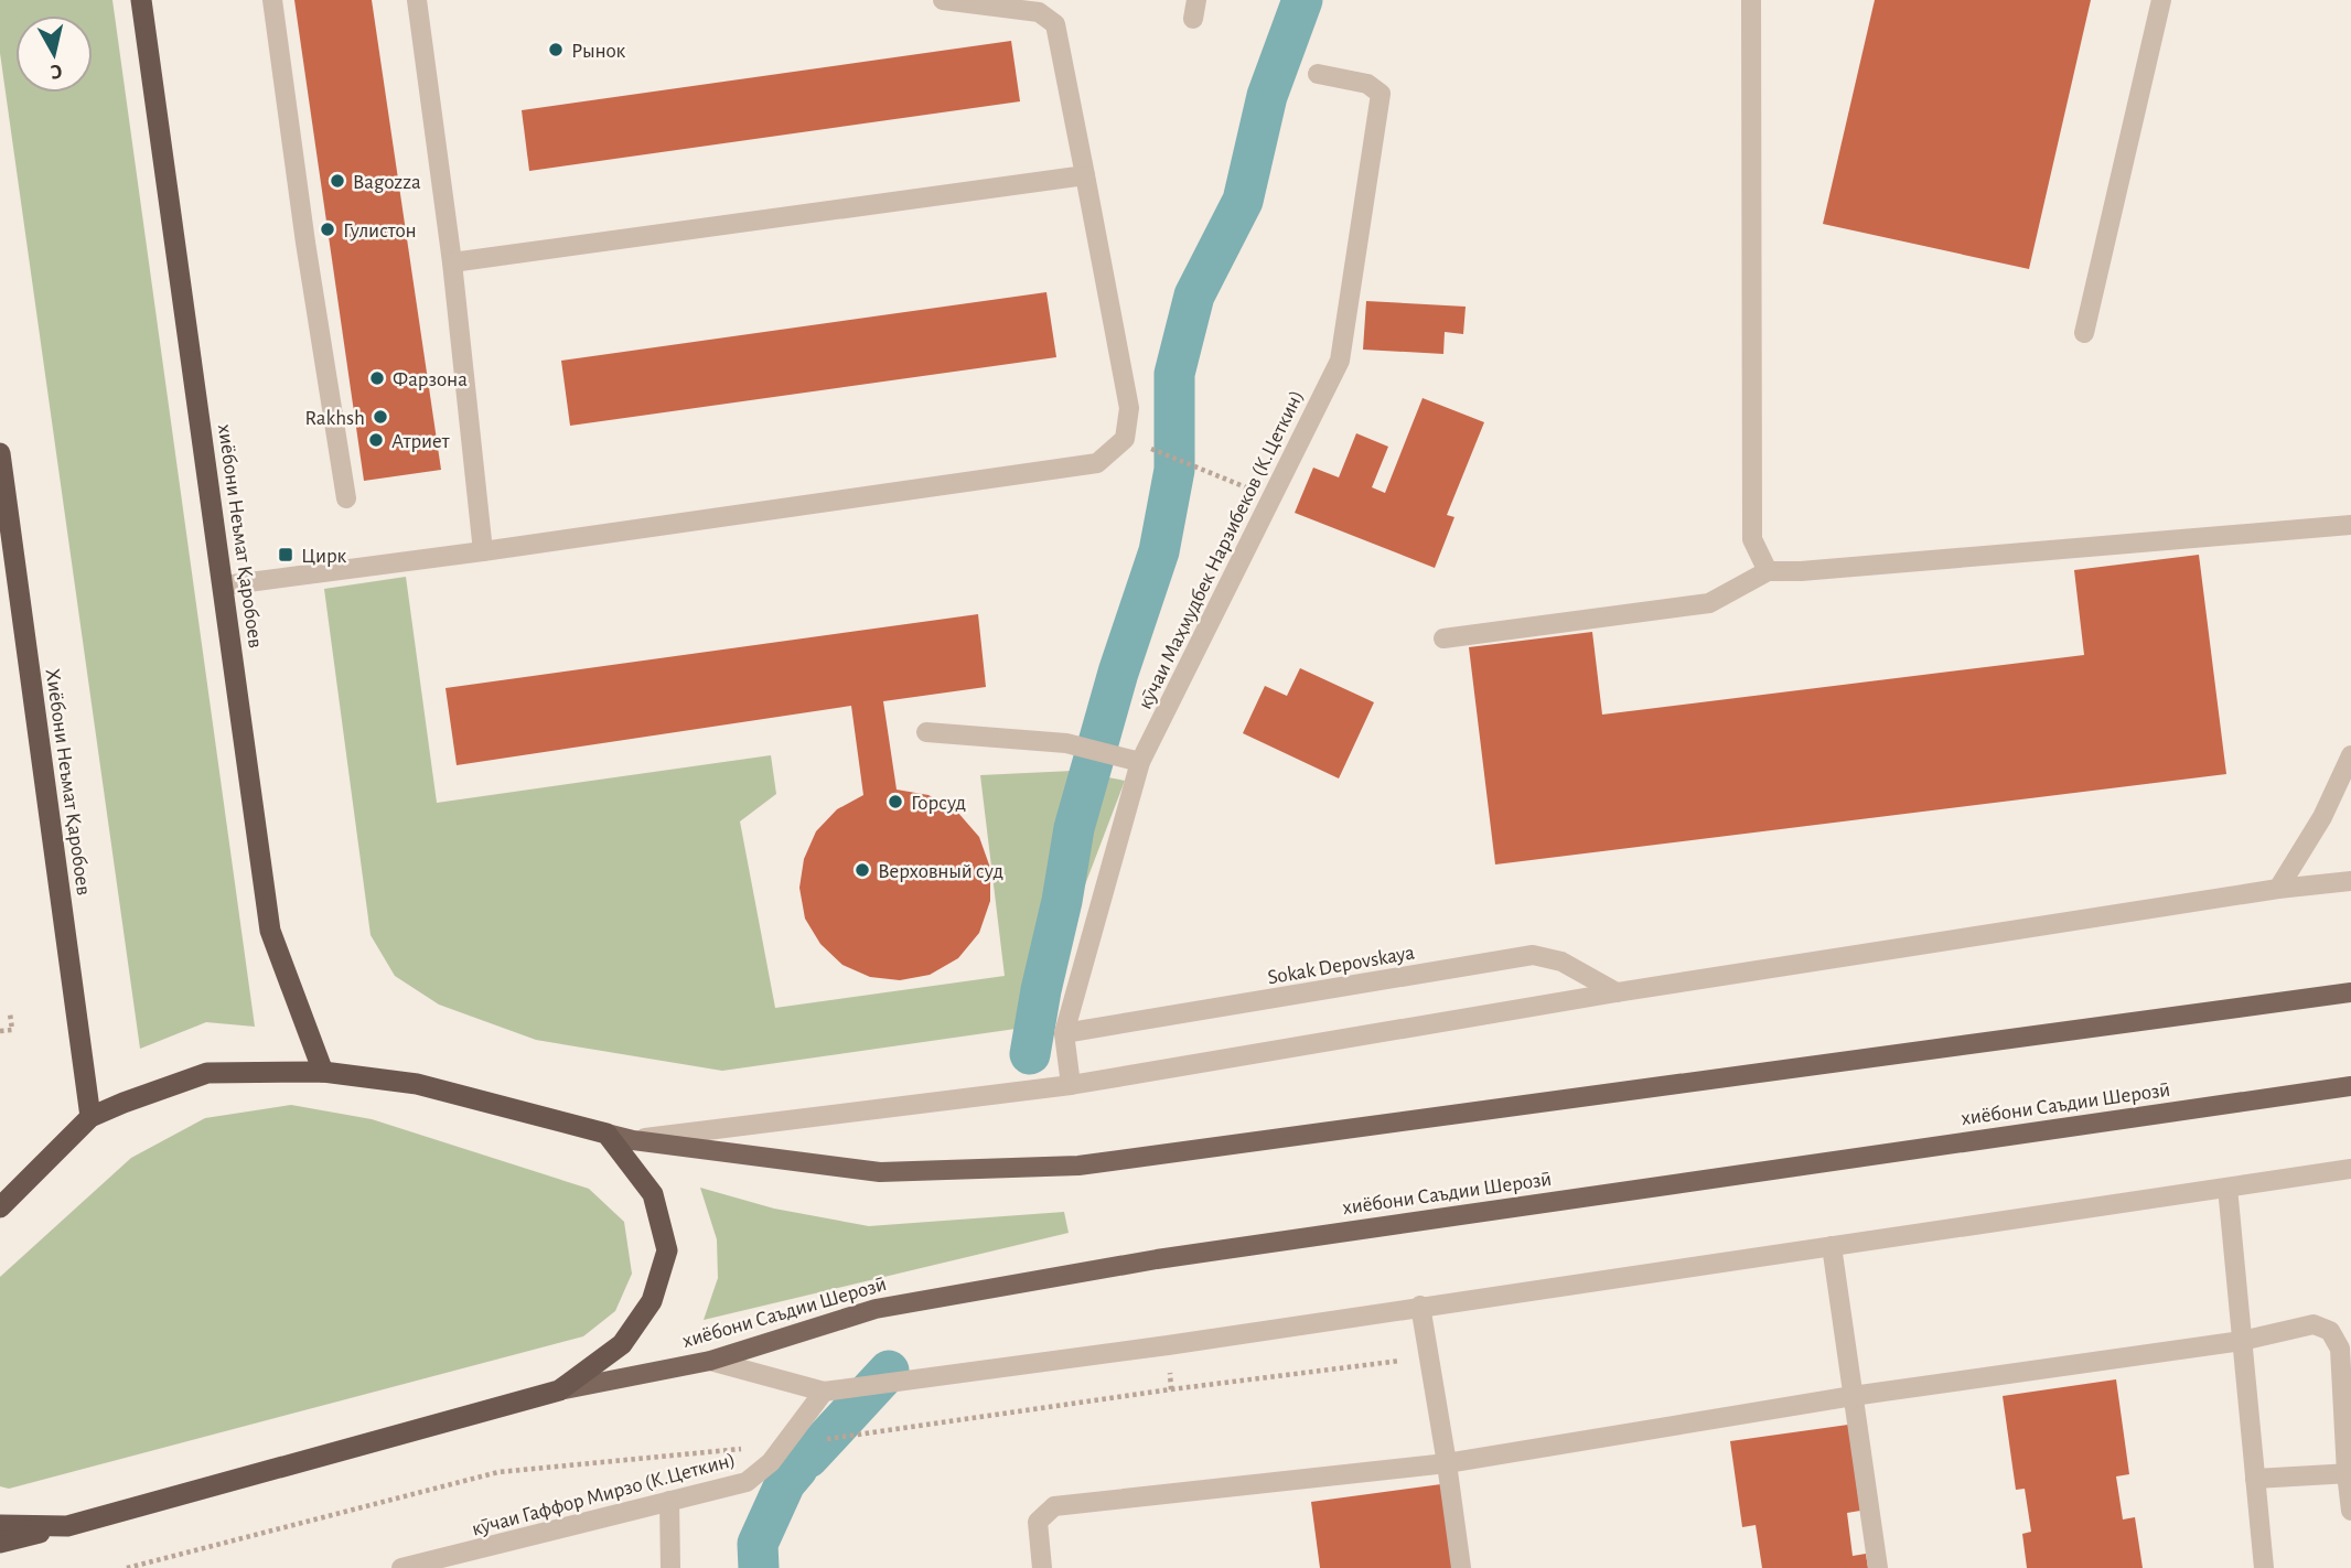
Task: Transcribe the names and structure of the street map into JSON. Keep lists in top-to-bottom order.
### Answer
{
  "streets": {
    "highway": ["хиёбони Неъмат Қаробоев", "Хиёбони Неъмат Қаробоев", "хиёбони Саъдии Шерозӣ"],
    "street": ["кӯчаи Маҳмудбек Нарзибеков (К.Цеткин)", "Sokak Depovskaya", "кӯчаи Гаффор Мирзо (К.Цеткин)"]
  },
  "crossings": [
    ["кӯчаи Маҳмудбек Нарзибеков (К.Цеткин)", "Sokak Depovskaya"]
  ],
  "places": {
    "other": [
      "Рынок",
      "Bagozza",
      "Гулистон",
      "Фарзона",
      "Rakhsh",
      "Атриет",
      "Горсуд",
      "Верховный суд"
    ],
    "transit": ["Цирк"]
  },
  "north": "bottom"
}
